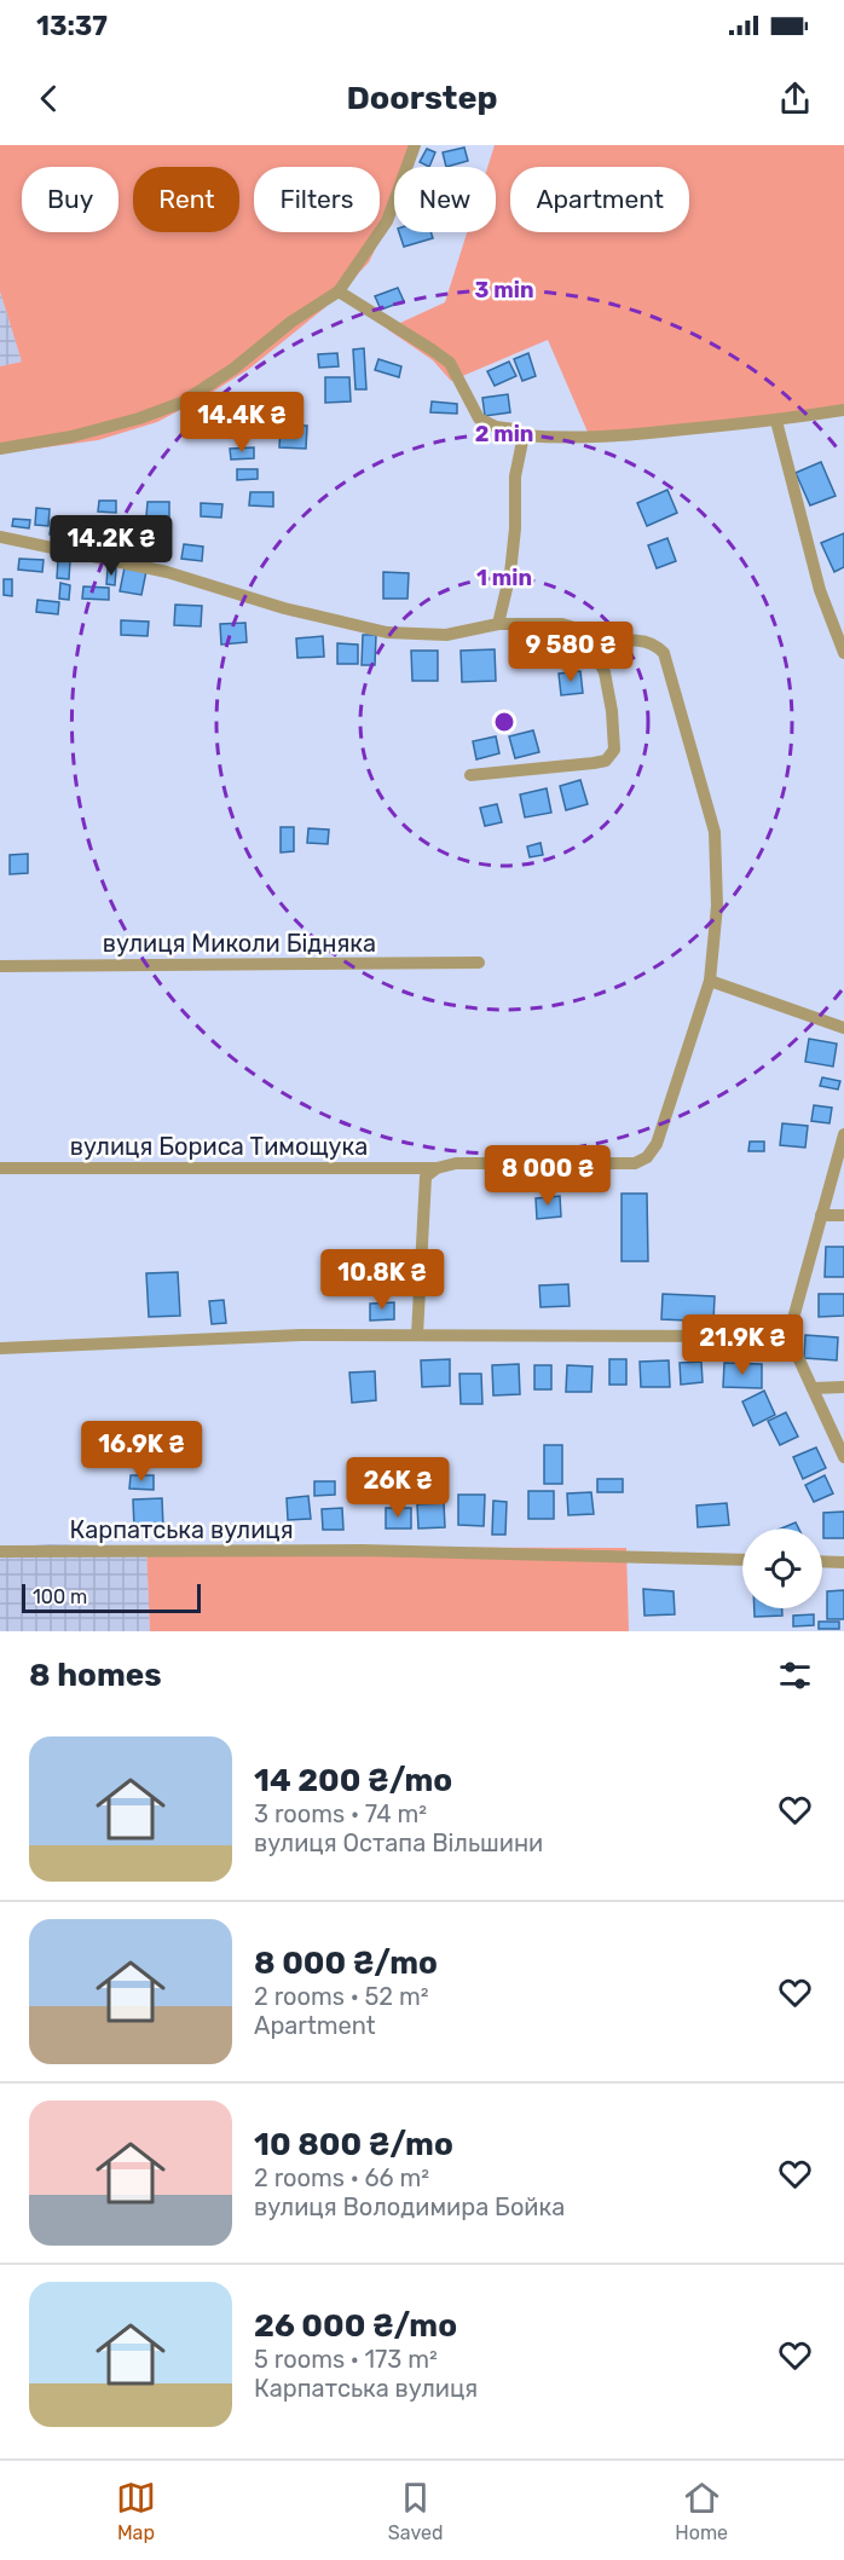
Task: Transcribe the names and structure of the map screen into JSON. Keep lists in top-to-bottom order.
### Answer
{
  "streets": {
    "street": ["вулиця Миколи Бідняка", "вулиця Бориса Тимощука", "Карпатська вулиця"]
  },
  "scale_bar": "100 m",
  "page": {
    "status": "13:37",
    "header": "Doorstep",
    "chip": [
      "Buy",
      "Rent",
      "Filters",
      "New",
      "Apartment"
    ],
    "price": [
      "14.4K ₴",
      "14.2K ₴",
      "9 580 ₴",
      "8 000 ₴",
      "10.8K ₴",
      "21.9K ₴",
      "16.9K ₴",
      "26K ₴"
    ],
    "scale": "100 m",
    "heading": "8 homes",
    "list": [
      {
        "name": "14 200 ₴/mo",
        "note": "3 rooms · 74 m² · вулиця Остапа Вільшини"
      },
      {
        "name": "8 000 ₴/mo",
        "note": "2 rooms · 52 m² · Apartment"
      },
      {
        "name": "10 800 ₴/mo",
        "note": "2 rooms · 66 m² · вулиця Володимира Бойка"
      },
      {
        "name": "26 000 ₴/mo",
        "note": "5 rooms · 173 m² · Карпатська вулиця"
      }
    ],
    "tabs": ["Map", "Saved", "Home"]
  },
  "rings": ["3 min", "2 min", "1 min"]
}
